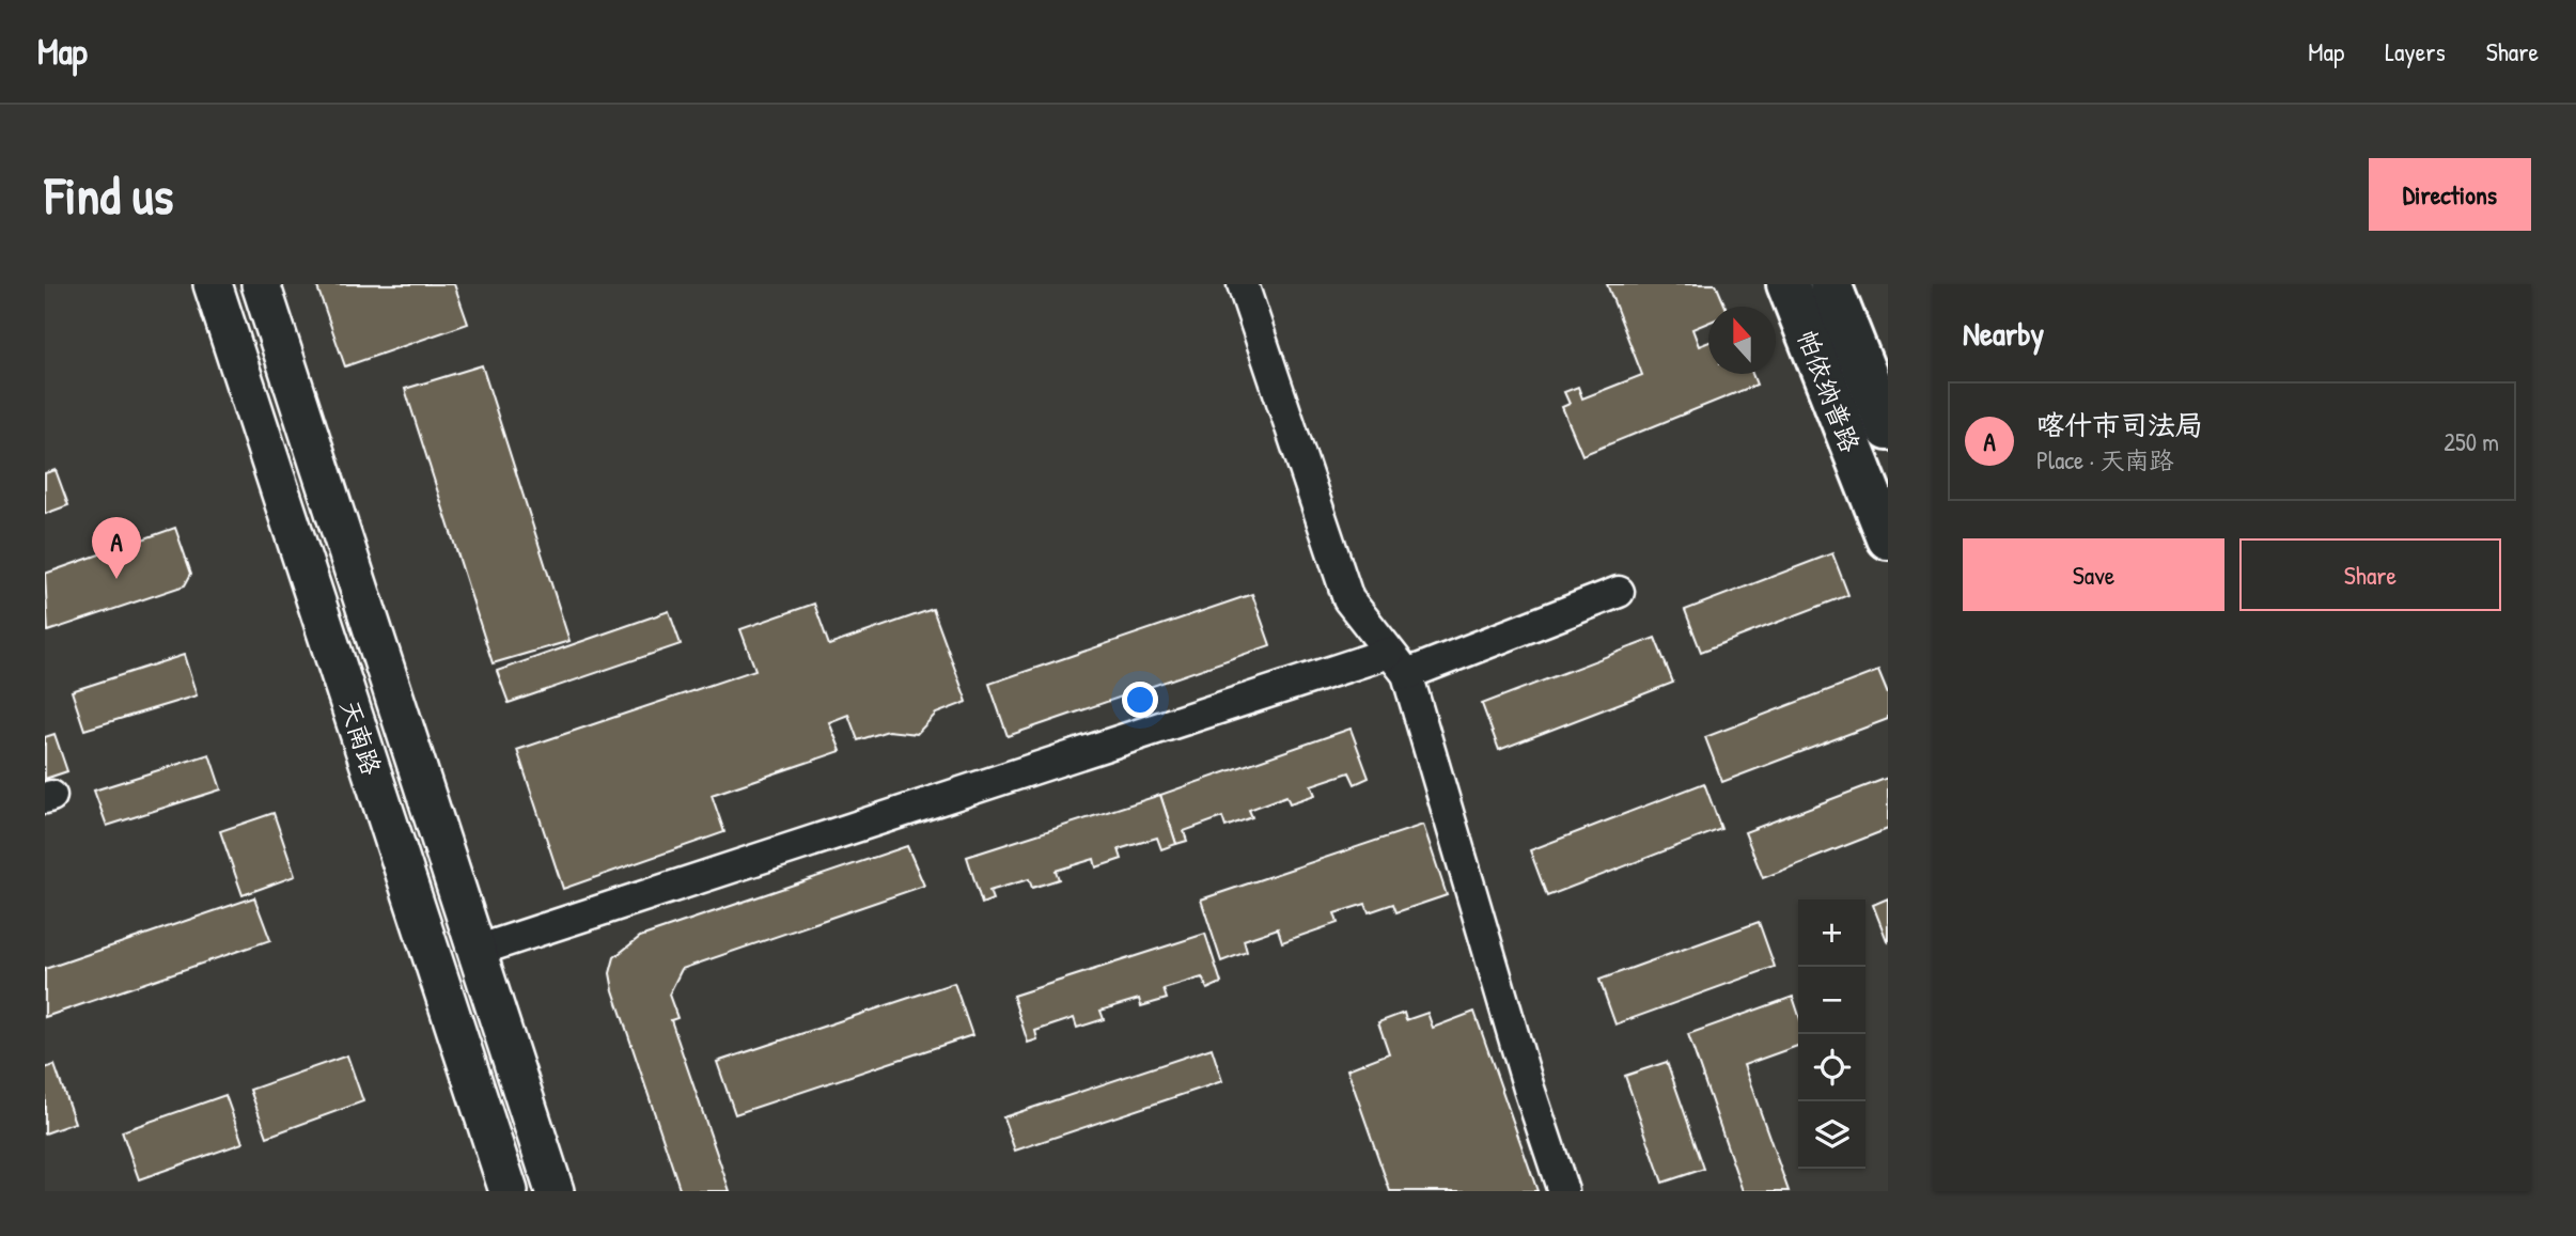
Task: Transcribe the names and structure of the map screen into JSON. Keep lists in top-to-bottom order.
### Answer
{
  "streets": {
    "main road": ["帕依纳普路"],
    "street": ["天南路"]
  },
  "north": "top",
  "page": {
    "header": "Map",
    "nav": ["Map", "Layers", "Share"],
    "buttons": [
      "Directions",
      ["Save", "Share"]
    ],
    "title": "Find us",
    "heading": "Nearby",
    "list": [
      {
        "mark": "A",
        "name": "喀什市司法局",
        "note": "Place · 天南路",
        "value": "250 m"
      }
    ],
    "pins": "A",
    "map_buttons": ["+", "−"]
  }
}
